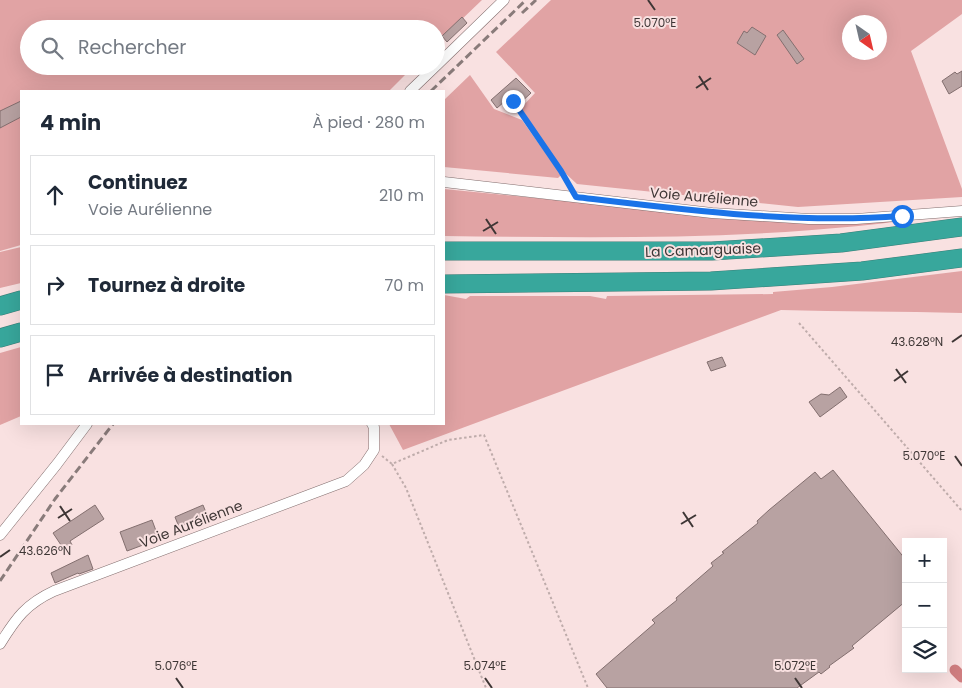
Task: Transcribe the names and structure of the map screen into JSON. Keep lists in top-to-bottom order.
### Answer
{
  "streets": {
    "highway": ["La Camarguaise"],
    "street": ["Voie Aurélienne"]
  },
  "north": "bottom right",
  "page": {
    "search": "Rechercher",
    "heading": ["4 min", "À pied · 280 m"],
    "list": [
      ["Continuez", "Voie Aurélienne", "210 m"],
      ["Tournez à droite", "70 m"],
      "Arrivée à destination"
    ],
    "map_buttons": ["+", "−"]
  },
  "coordinates": [
    "5.070°E",
    "43.628°N",
    "43.626°N",
    "5.076°E",
    "5.074°E",
    "5.072°E"
  ]
}
